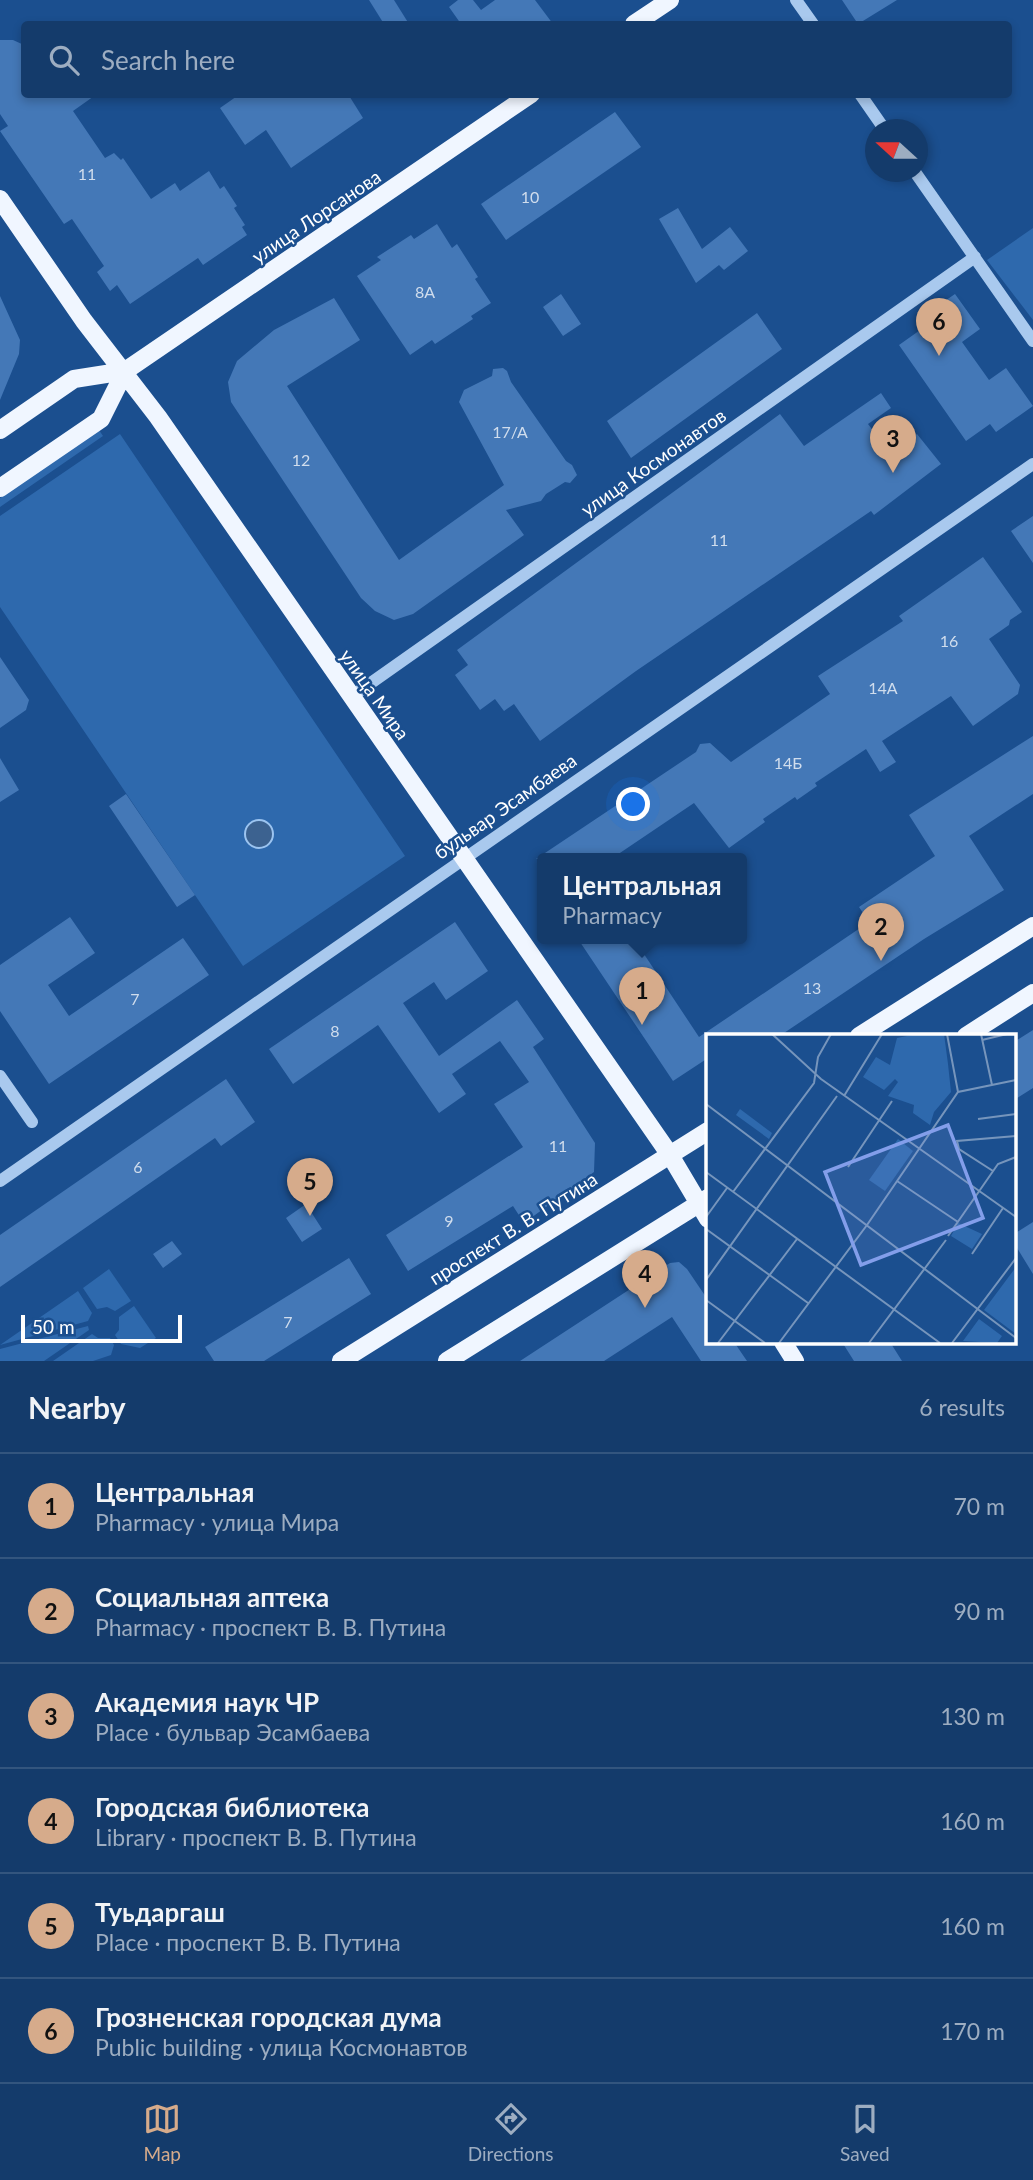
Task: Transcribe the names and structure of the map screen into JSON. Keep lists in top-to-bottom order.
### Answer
{
  "streets": {
    "main road": ["улица Лорсанова", "улица Мира", "проспект В. В. Путина"],
    "street": ["улица Космонавтов", "бульвар Эсамбаева"]
  },
  "crossings": [
    ["улица Лорсанова", "улица Мира"],
    ["улица Космонавтов", "улица Мира"],
    ["улица Мира", "бульвар Эсамбаева"],
    ["улица Мира", "проспект В. В. Путина"]
  ],
  "house_numbers": [
    "11",
    "10",
    "8А",
    "17/А",
    "12",
    "11",
    "16",
    "14А",
    "14Б",
    "13",
    "7",
    "8",
    "11",
    "6",
    "9",
    "7"
  ],
  "scale_bar": "50 m",
  "north": "left",
  "page": {
    "search": "Search here",
    "pins": [
      "6",
      "3",
      "2",
      "1",
      "5",
      "4"
    ],
    "popup": ["Центральная", "Pharmacy"],
    "scale": "50 m",
    "heading": ["Nearby", "6 results"],
    "list": [
      {
        "mark": "1",
        "name": "Центральная",
        "note": "Pharmacy · улица Мира",
        "value": "70 m"
      },
      {
        "mark": "2",
        "name": "Социальная аптека",
        "note": "Pharmacy · проспект В. В. Путина",
        "value": "90 m"
      },
      {
        "mark": "3",
        "name": "Академия наук ЧР",
        "note": "Place · бульвар Эсамбаева",
        "value": "130 m"
      },
      {
        "mark": "4",
        "name": "Городская библиотека",
        "note": "Library · проспект В. В. Путина",
        "value": "160 m"
      },
      {
        "mark": "5",
        "name": "Туьдаргаш",
        "note": "Place · проспект В. В. Путина",
        "value": "160 m"
      },
      {
        "mark": "6",
        "name": "Грозненская городская дума",
        "note": "Public building · улица Космонавтов",
        "value": "170 m"
      }
    ],
    "nav": ["Map", "Directions", "Saved"]
  }
}
